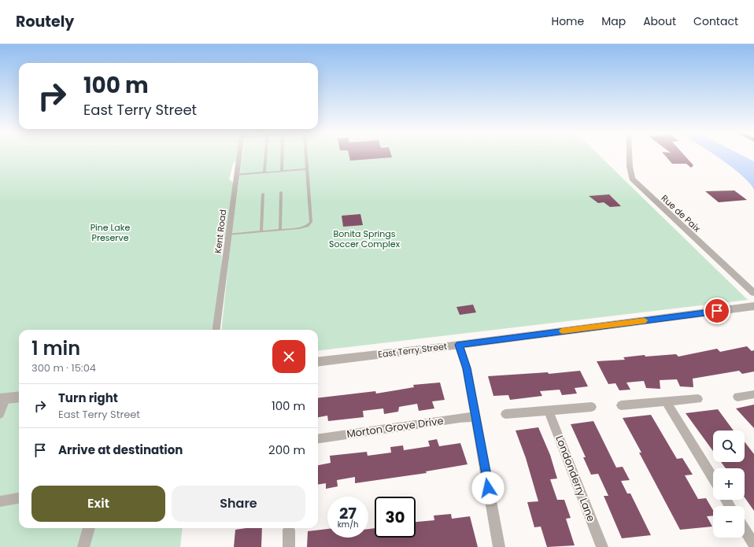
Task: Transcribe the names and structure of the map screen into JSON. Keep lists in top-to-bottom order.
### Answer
{
  "streets": {
    "street": [
      "Rue de Paix",
      "Kent Road",
      "East Terry Street",
      "Morton Grove Drive",
      "Londonderry Lane"
    ]
  },
  "parks": ["Pine Lake Preserve", "Bonita Springs Soccer Complex"],
  "page": {
    "header": "Routely",
    "nav": [
      "Home",
      "Map",
      "About",
      "Contact"
    ],
    "turn": ["100 m", "East Terry Street"],
    "heading": ["1 min", "300 m · 15:04"],
    "list": [
      {
        "name": "Turn right",
        "note": "East Terry Street",
        "value": "100 m"
      },
      {
        "name": "Arrive at destination",
        "value": "200 m"
      }
    ],
    "map_buttons": ["+", "−"],
    "buttons": ["Exit", "Share"],
    "speed": "27 km/h",
    "limit": "30"
  }
}
